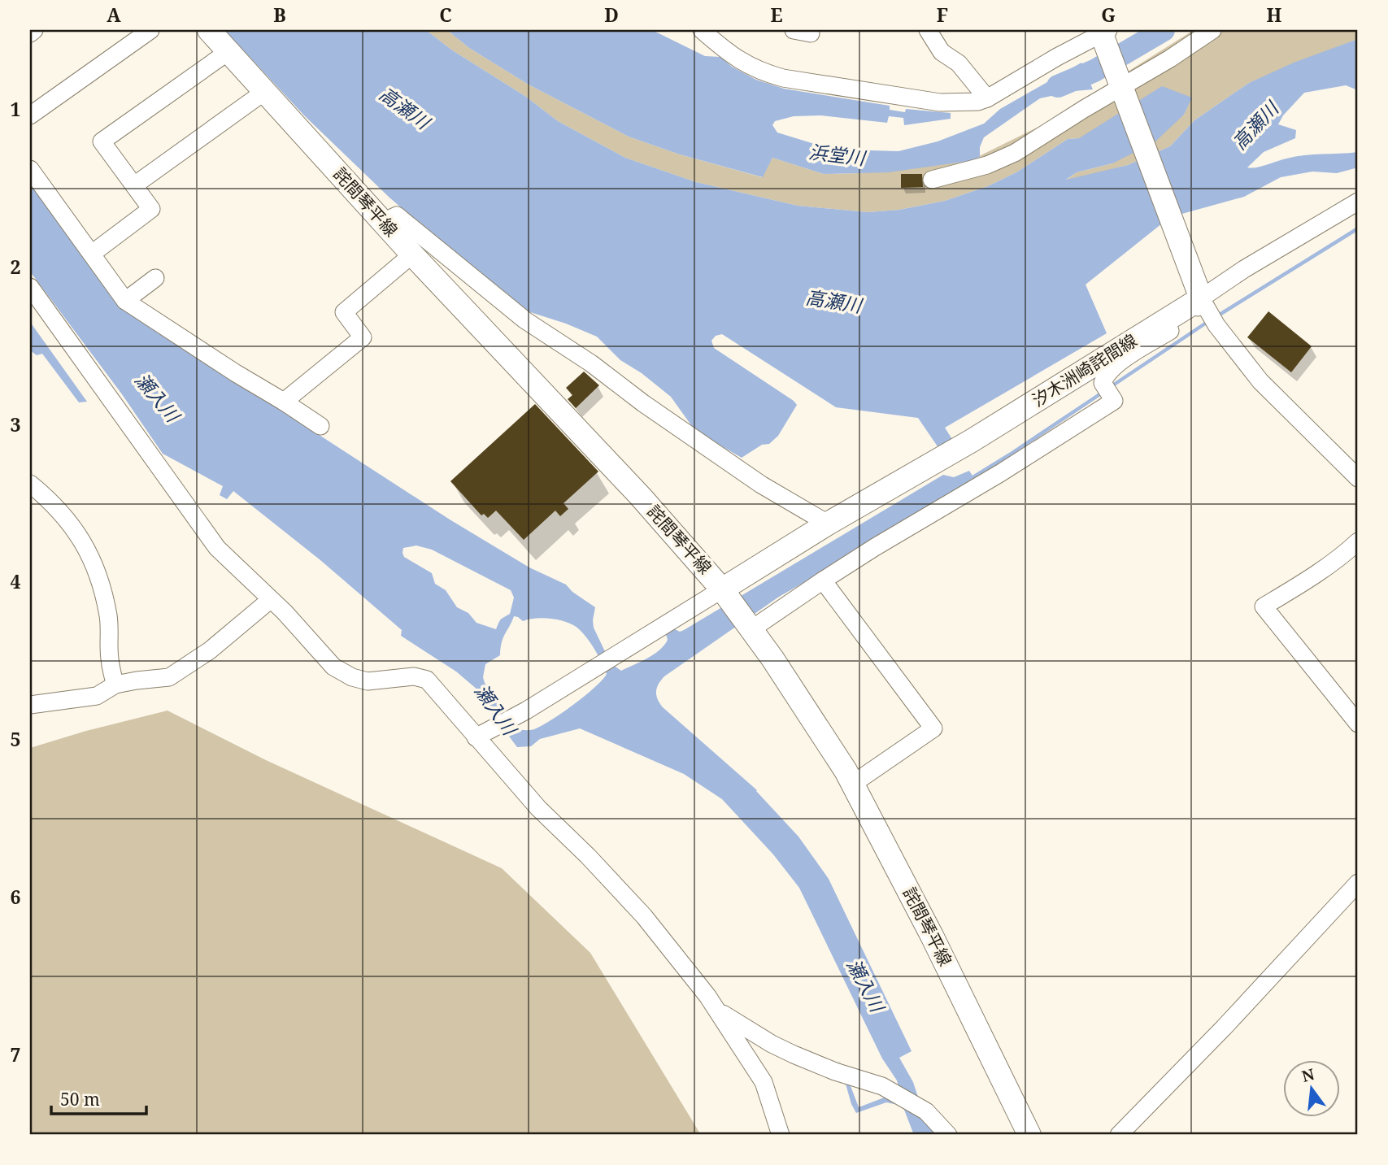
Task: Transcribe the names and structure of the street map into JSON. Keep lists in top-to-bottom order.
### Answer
{
  "streets": {
    "main road": ["詫間琴平線", "汐木洲崎詫間線"]
  },
  "crossings": [
    ["詫間琴平線", "汐木洲崎詫間線"]
  ],
  "water": ["高瀬川", "浜堂川", "瀬入川"],
  "scale_bar": "50 m",
  "north": "top",
  "grid": {
    "columns": [
      "A",
      "B",
      "C",
      "D",
      "E",
      "F",
      "G",
      "H"
    ],
    "rows": [
      "1",
      "2",
      "3",
      "4",
      "5",
      "6",
      "7"
    ]
  }
}
